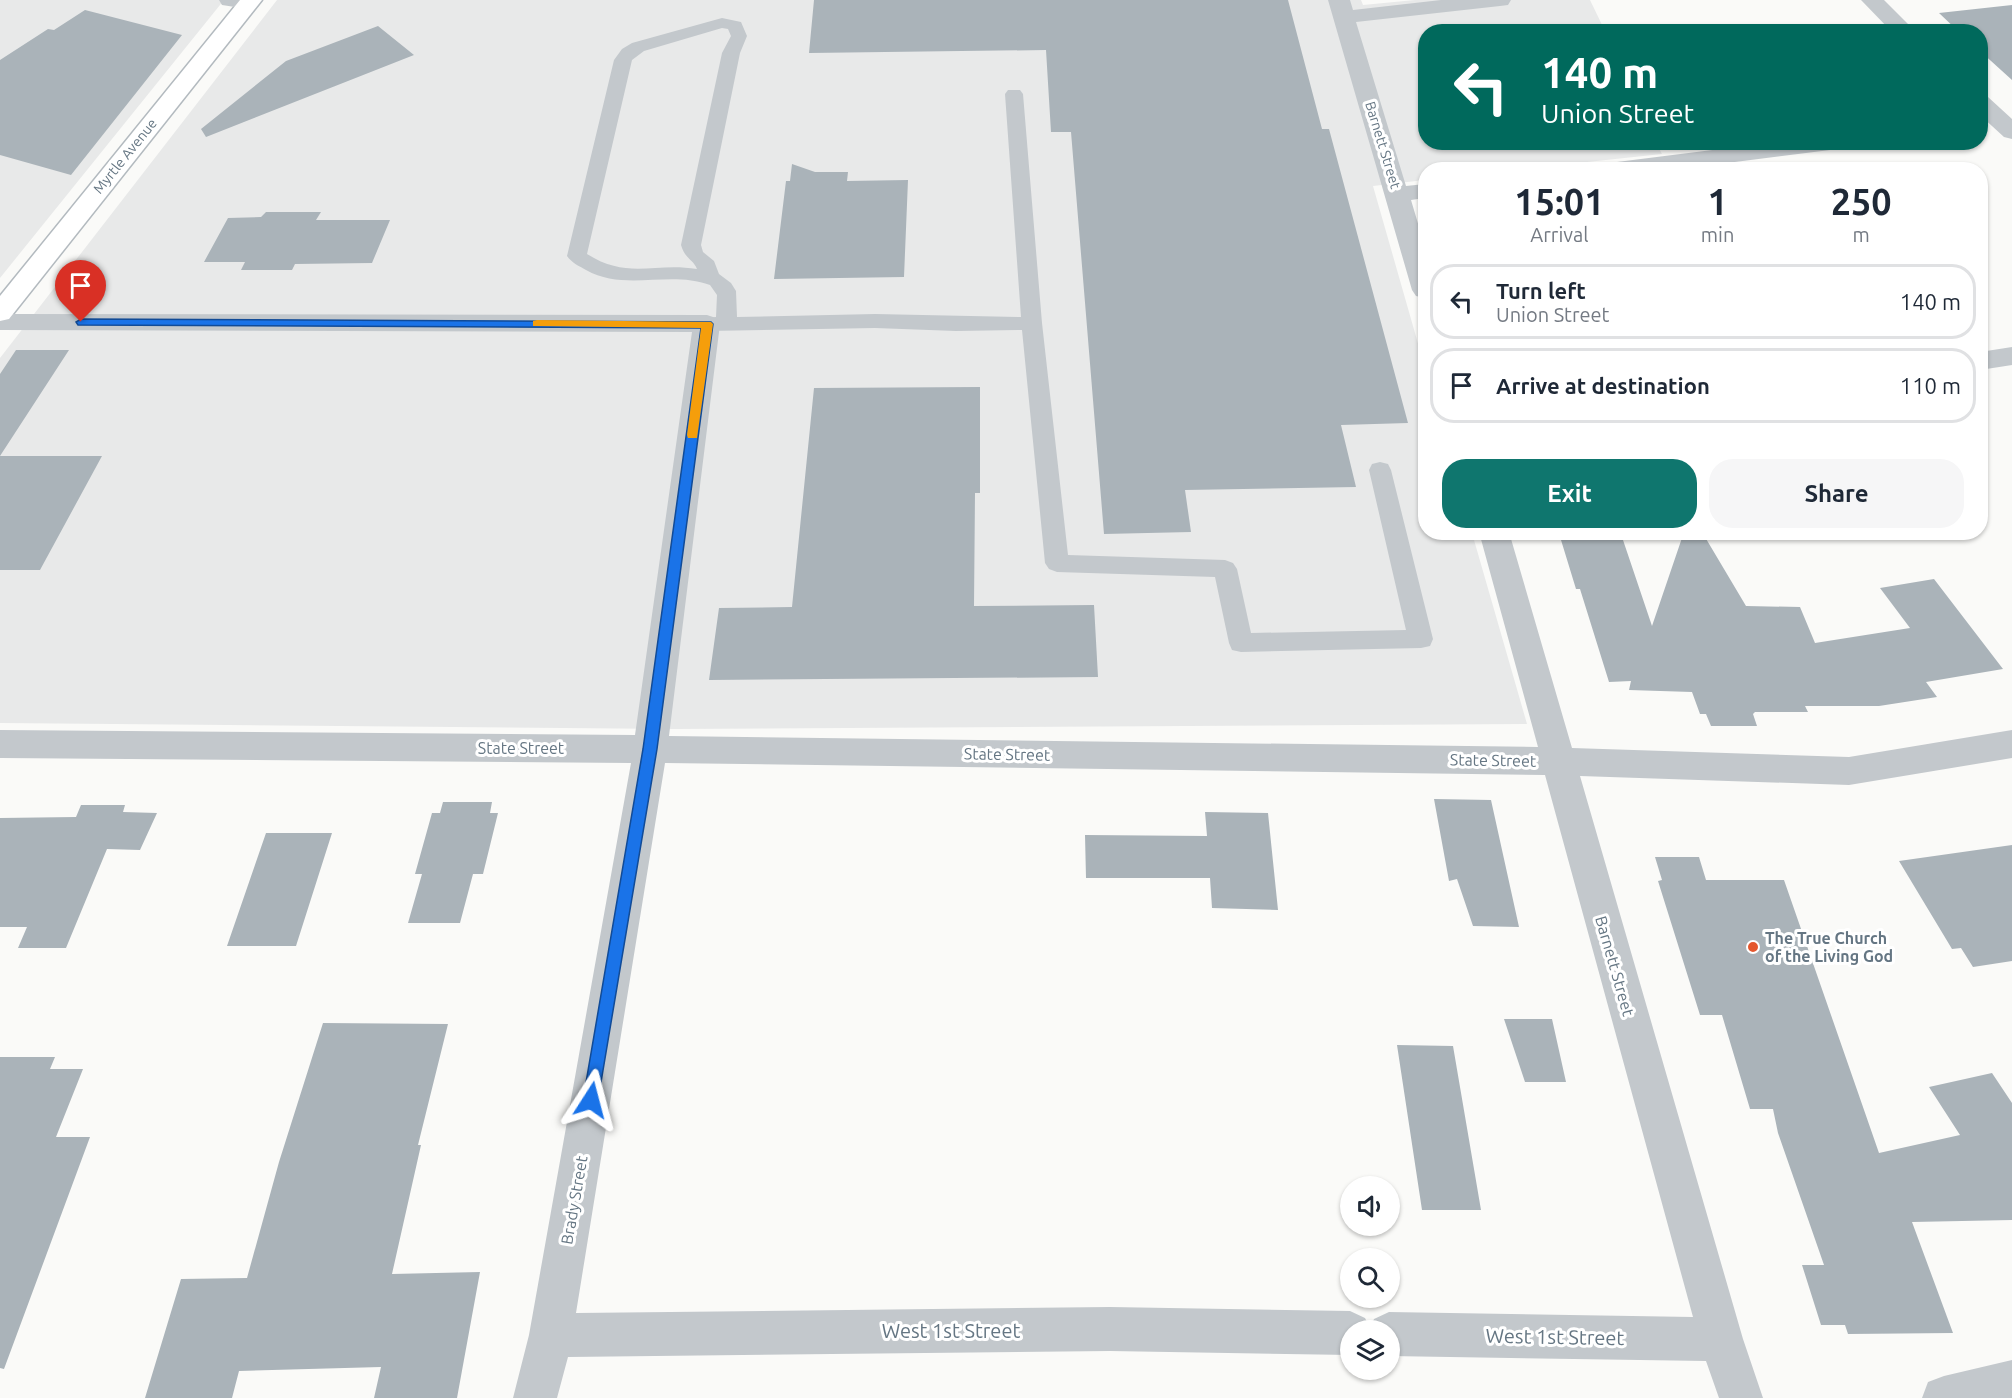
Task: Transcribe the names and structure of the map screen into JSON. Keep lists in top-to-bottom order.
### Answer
{
  "streets": {
    "main road": ["Myrtle Avenue"],
    "street": [
      "Barnett Street",
      "State Street",
      "Brady Street",
      "West 1st Street"
    ]
  },
  "crossings": [
    ["Barnett Street", "State Street"],
    ["Barnett Street", "West 1st Street"],
    ["State Street", "Brady Street"],
    ["Brady Street", "West 1st Street"]
  ],
  "places": ["The True Church of the Living God"],
  "page": {
    "turn": ["140 m", "Union Street"],
    "eta": [
      "15:01",
      "Arrival",
      "1",
      "min",
      "250",
      "m"
    ],
    "list": [
      {
        "name": "Turn left",
        "note": "Union Street",
        "value": "140 m"
      },
      {
        "name": "Arrive at destination",
        "value": "110 m"
      }
    ],
    "buttons": ["Exit", "Share"]
  }
}
